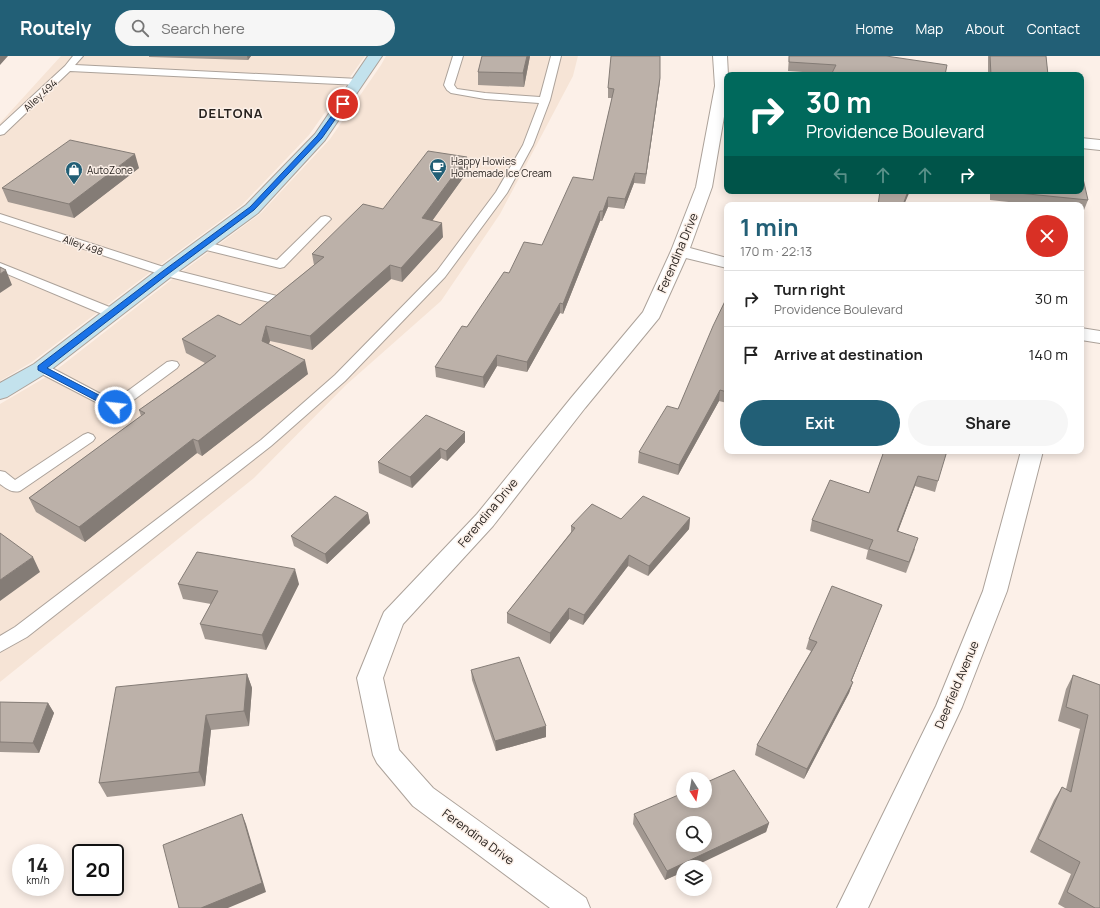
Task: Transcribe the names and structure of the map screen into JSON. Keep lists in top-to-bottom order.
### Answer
{
  "streets": {
    "street": ["Ferendina Drive", "Deerfield Avenue"],
    "lane": ["Alley 494", "Alley 498"]
  },
  "districts": ["DELTONA"],
  "places": {
    "cafe": ["Happy Howies Homemade Ice Cream"],
    "shop": ["AutoZone"]
  },
  "north": "bottom",
  "page": {
    "header": "Routely",
    "search": "Search here",
    "nav": [
      "Home",
      "Map",
      "About",
      "Contact"
    ],
    "turn": ["30 m", "Providence Boulevard"],
    "heading": ["1 min", "170 m · 22:13"],
    "list": [
      {
        "name": "Turn right",
        "note": "Providence Boulevard",
        "value": "30 m"
      },
      {
        "name": "Arrive at destination",
        "value": "140 m"
      }
    ],
    "buttons": ["Exit", "Share"],
    "speed": "14 km/h",
    "limit": "20"
  }
}
